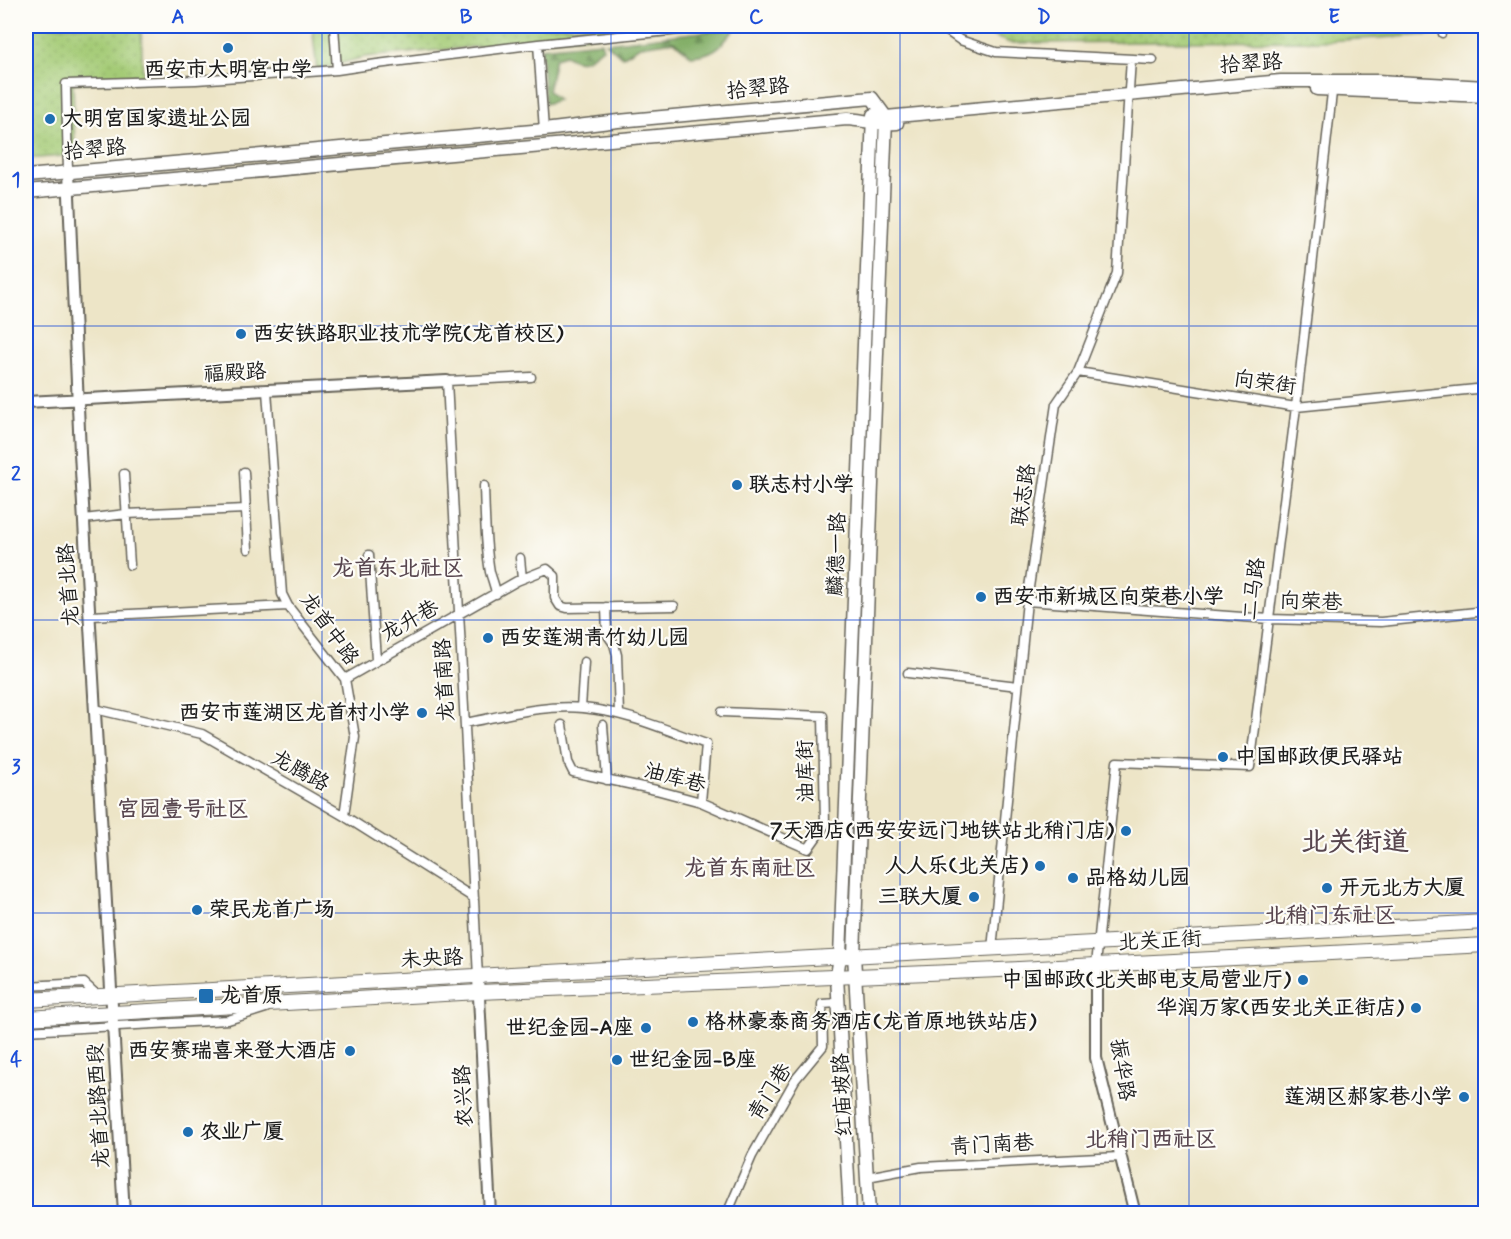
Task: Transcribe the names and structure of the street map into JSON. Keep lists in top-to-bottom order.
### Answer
{
  "streets": {
    "main road": [
      "拾翠路",
      "麟德一路",
      "北关正街",
      "未央路",
      "红庙坡路"
    ],
    "street": [
      "福殿路",
      "向荣街",
      "联志路",
      "龙首北路",
      "二马路",
      "向荣巷",
      "龙升巷",
      "龙首中路",
      "龙首南路",
      "龙腾路",
      "油库街",
      "油库巷",
      "振华路",
      "青门巷",
      "农兴路",
      "龙首北路西段",
      "青门南巷"
    ]
  },
  "crossings": [
    ["拾翠路", "联志路"],
    ["拾翠路", "麟德一路"],
    ["拾翠路", "龙首北路"],
    ["拾翠路", "二马路"],
    ["福殿路", "龙首北路"],
    ["福殿路", "龙首中路"],
    ["福殿路", "龙首南路"],
    ["向荣街", "联志路"],
    ["向荣街", "二马路"],
    ["联志路", "向荣巷"],
    ["联志路", "北关正街"],
    ["麟德一路", "北关正街"],
    ["麟德一路", "未央路"],
    ["麟德一路", "红庙坡路"],
    ["龙首北路", "龙腾路"],
    ["龙首北路", "未央路"],
    ["龙首北路", "龙首北路西段"],
    ["二马路", "向荣巷"],
    ["二马路", "北关正街"],
    ["二马路", "振华路"],
    ["龙升巷", "龙首中路"],
    ["龙升巷", "龙首南路"],
    ["龙首中路", "龙腾路"],
    ["龙首南路", "龙腾路"],
    ["龙首南路", "未央路"],
    ["龙首南路", "农兴路"],
    ["油库街", "油库巷"],
    ["北关正街", "未央路"],
    ["北关正街", "振华路"],
    ["北关正街", "红庙坡路"],
    ["未央路", "红庙坡路"],
    ["未央路", "农兴路"],
    ["未央路", "龙首北路西段"],
    ["振华路", "青门南巷"],
    ["青门巷", "红庙坡路"],
    ["红庙坡路", "青门南巷"]
  ],
  "districts": [
    "龙首东北社区",
    "宫园壹号社区",
    "北关街道",
    "龙首东南社区",
    "北稍门东社区",
    "北稍门西社区"
  ],
  "places": {
    "other": [
      "西安市大明宫中学",
      "大明宫国家遗址公园",
      "西安铁路职业技术学院(龙首校区)",
      "联志村小学",
      "西安市新城区向荣巷小学",
      "西安莲湖青竹幼儿园",
      "西安市莲湖区龙首村小学",
      "中国邮政便民驿站",
      "7天酒店(西安安远门地铁站北稍门店)",
      "人人乐(北关店)",
      "品格幼儿园",
      "开元北方大厦",
      "三联大厦",
      "荣民龙首广场",
      "中国邮政(北关邮电支局营业厅)",
      "华润万家(西安北关正街店)",
      "格林豪泰商务酒店(龙首原地铁站店)",
      "世纪金园-A座",
      "西安赛瑞喜来登大酒店",
      "世纪金园-B座",
      "莲湖区郝家巷小学",
      "农业广厦"
    ],
    "transit": ["龙首原"]
  },
  "grid": {
    "columns": [
      "A",
      "B",
      "C",
      "D",
      "E"
    ],
    "rows": [
      "1",
      "2",
      "3",
      "4"
    ]
  }
}
